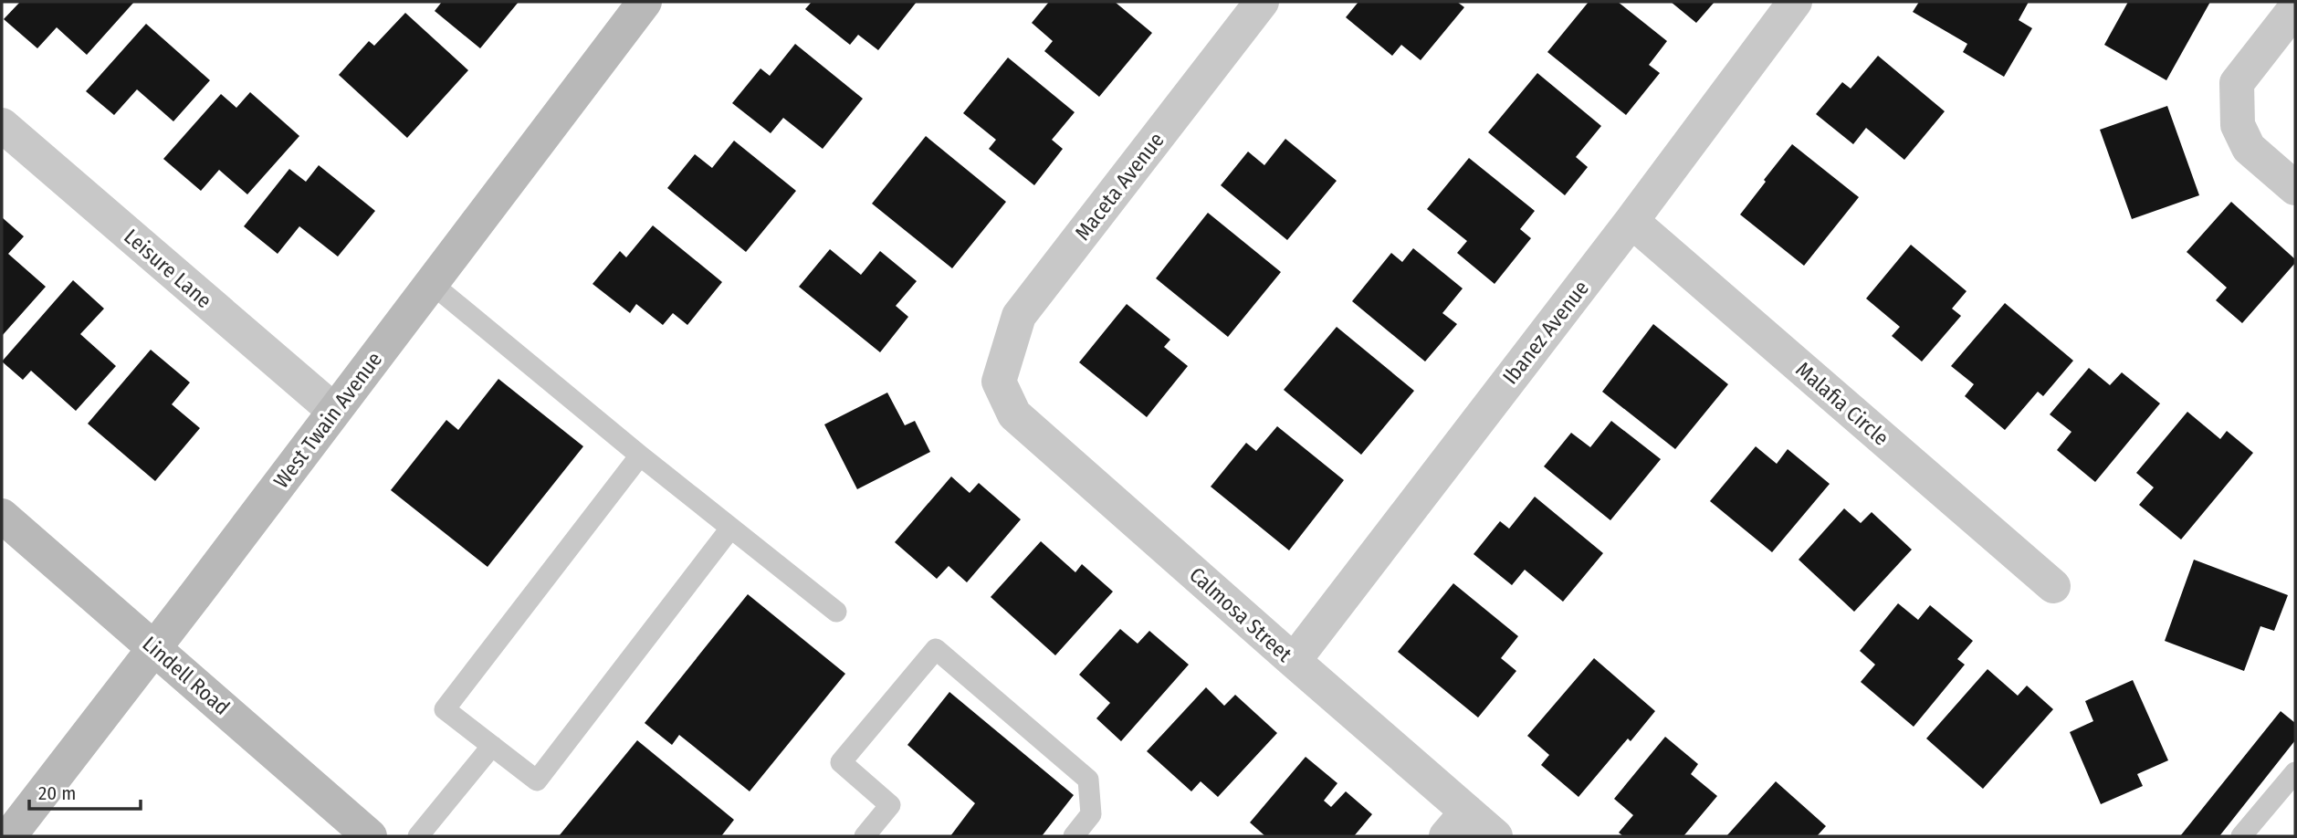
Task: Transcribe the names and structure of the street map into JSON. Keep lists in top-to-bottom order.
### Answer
{
  "streets": {
    "street": [
      "Maceta Avenue",
      "Leisure Lane",
      "Ibanez Avenue",
      "Malafia Circle",
      "West Twain Avenue",
      "Calmosa Street",
      "Lindell Road"
    ]
  },
  "crossings": [
    ["Maceta Avenue", "Calmosa Street"],
    ["Leisure Lane", "West Twain Avenue"],
    ["Ibanez Avenue", "Malafia Circle"],
    ["Ibanez Avenue", "Calmosa Street"],
    ["West Twain Avenue", "Lindell Road"]
  ],
  "scale_bar": "20 m"
}
